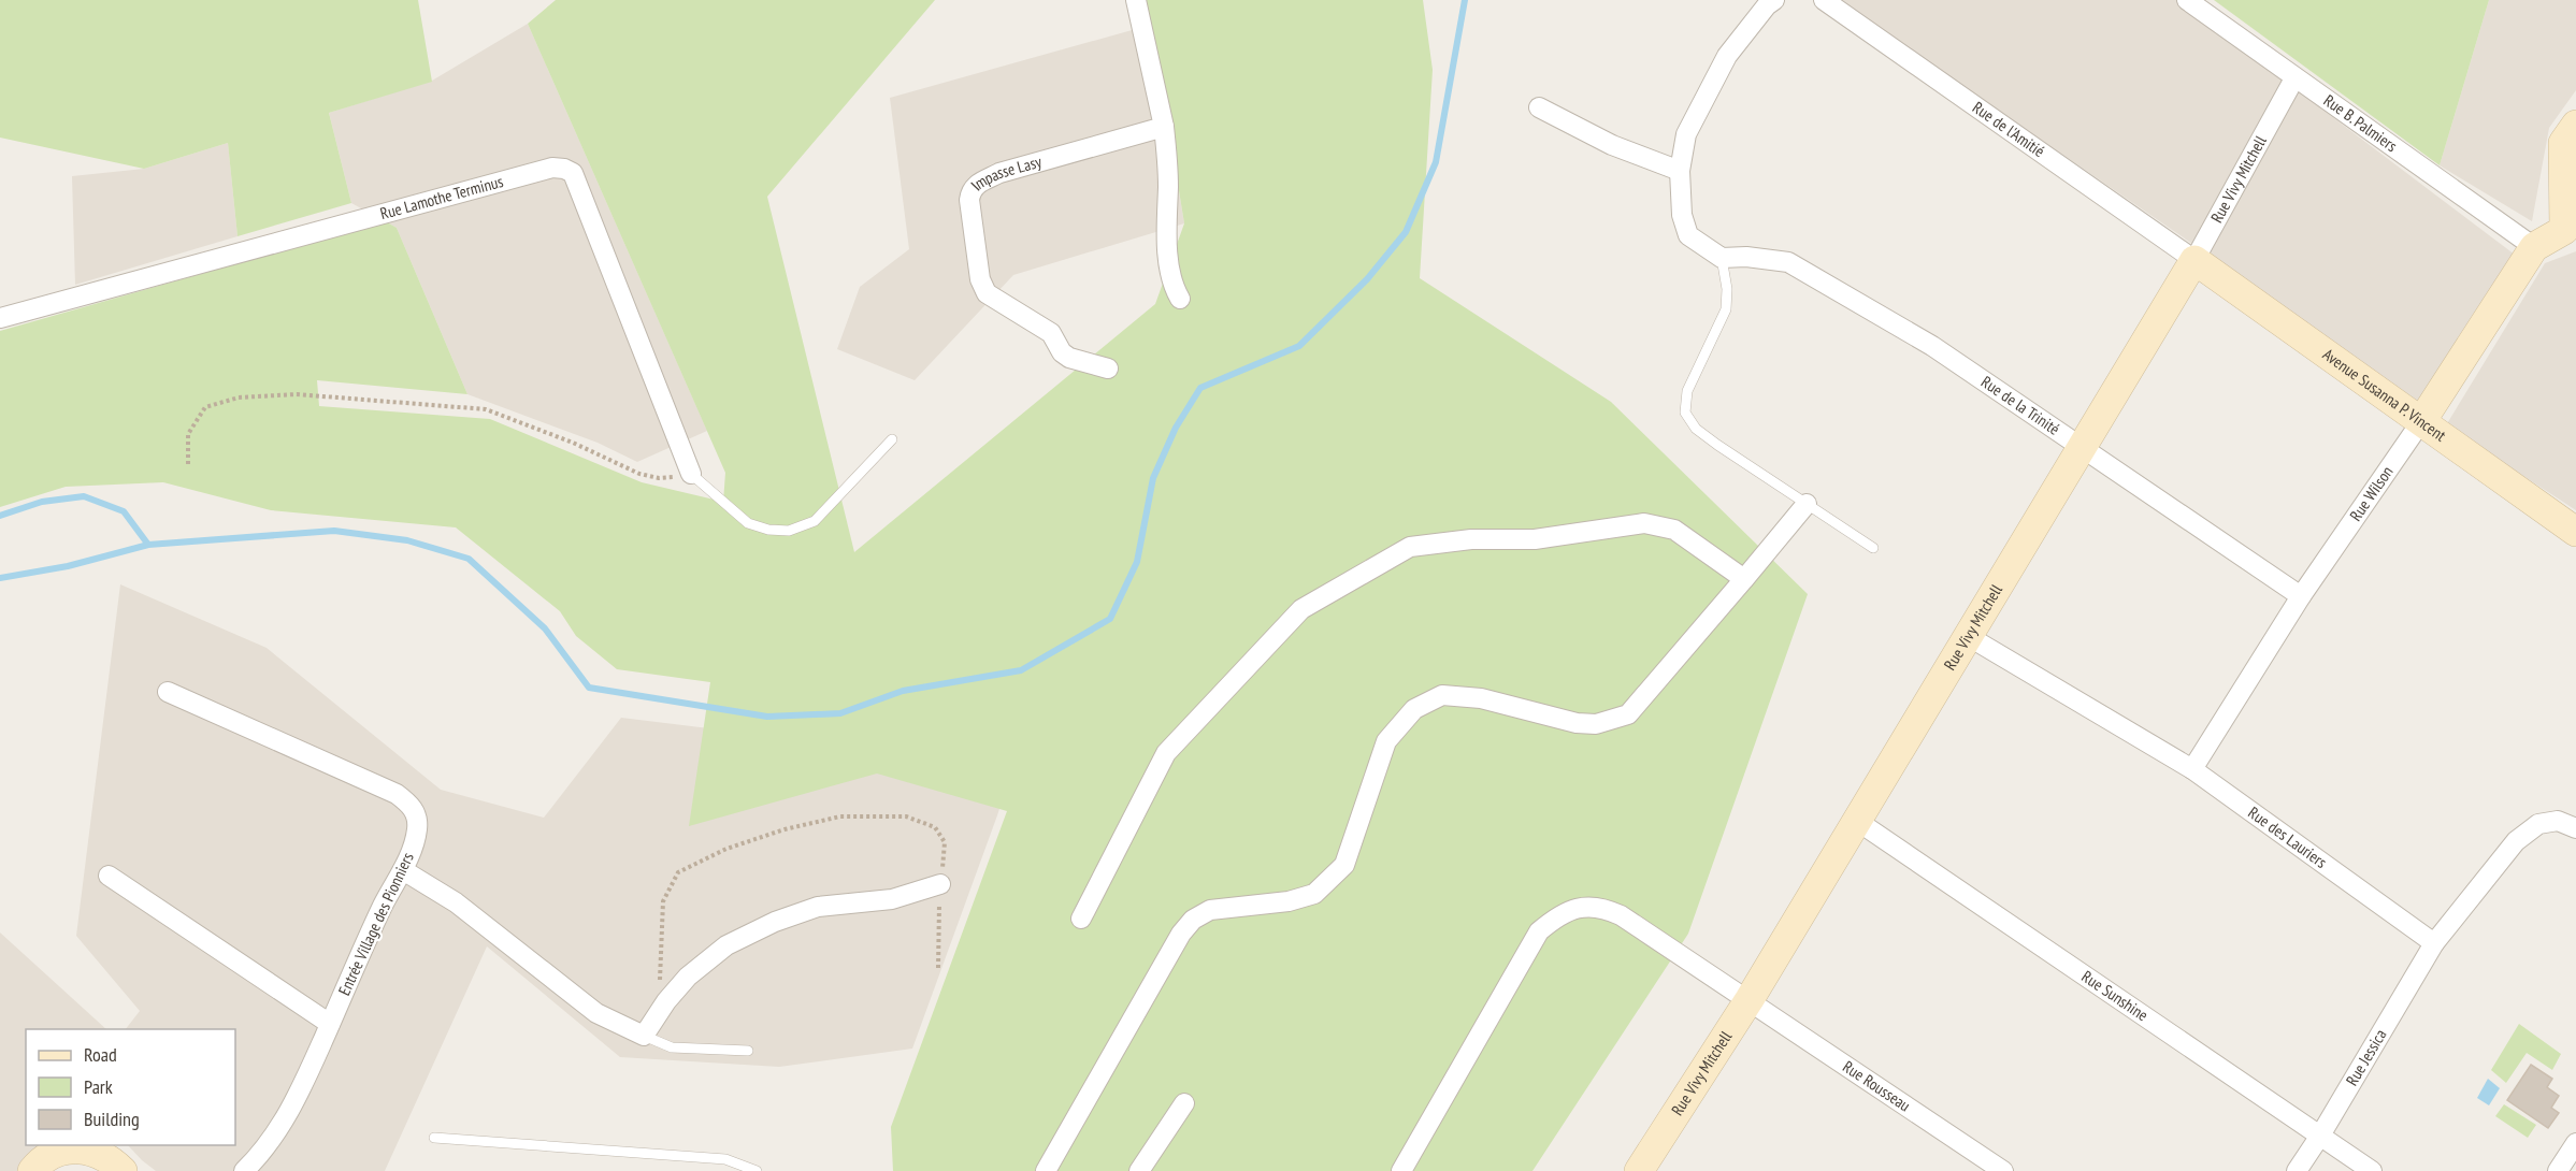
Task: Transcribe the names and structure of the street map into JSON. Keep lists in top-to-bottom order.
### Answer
{
  "streets": {
    "street": [
      "Rue B. Palmiers",
      "Rue de l'Amitié",
      "Impasse Lasy",
      "Rue Vivy Mitchell",
      "Rue Lamothe Terminus",
      "Avenue Susanna P. Vincent",
      "Rue de la Trinité",
      "Rue Wilson",
      "Rue des Lauriers",
      "Entrée Village des Pionniers",
      "Rue Sunshine",
      "Rue Jessica",
      "Rue Rousseau"
    ]
  },
  "crossings": [
    ["Rue B. Palmiers", "Rue Vivy Mitchell"],
    ["Rue B. Palmiers", "Rue Wilson"],
    ["Rue de l'Amitié", "Rue Vivy Mitchell"],
    ["Rue de l'Amitié", "Avenue Susanna P. Vincent"],
    ["Rue Vivy Mitchell", "Avenue Susanna P. Vincent"],
    ["Rue Vivy Mitchell", "Rue de la Trinité"],
    ["Rue Vivy Mitchell", "Rue des Lauriers"],
    ["Rue Vivy Mitchell", "Rue Sunshine"],
    ["Rue Vivy Mitchell", "Rue Rousseau"],
    ["Avenue Susanna P. Vincent", "Rue Wilson"],
    ["Rue de la Trinité", "Rue Wilson"],
    ["Rue Wilson", "Rue des Lauriers"],
    ["Rue des Lauriers", "Rue Jessica"],
    ["Rue Sunshine", "Rue Jessica"]
  ],
  "legend": ["Road", "Park", "Building"]
}
